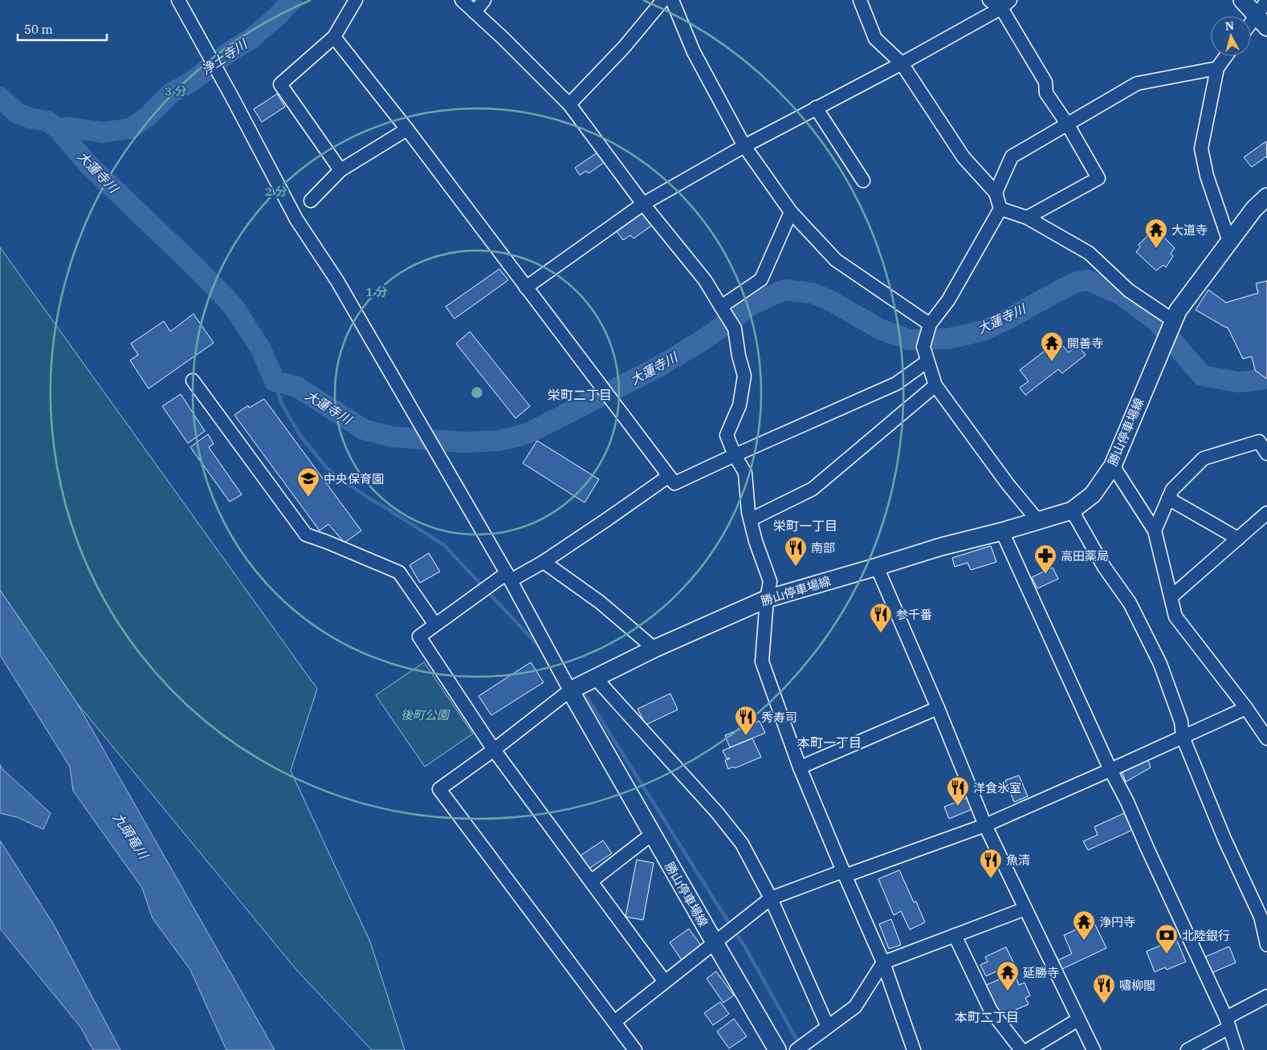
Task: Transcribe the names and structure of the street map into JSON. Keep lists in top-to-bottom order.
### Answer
{
  "streets": {
    "main road": ["勝山停車場線"]
  },
  "districts": [
    "栄町二丁目",
    "栄町一丁目",
    "本町一丁目",
    "本町二丁目"
  ],
  "water": ["浄土寺川", "大蓮寺川", "九頭竜川"],
  "parks": ["後町公園"],
  "places": {
    "temple": [
      "大道寺",
      "開善寺",
      "浄円寺",
      "延勝寺"
    ],
    "school or university": ["中央保育園"],
    "restaurant": [
      "南部",
      "参千番",
      "秀寿司",
      "洋食氷室",
      "魚清",
      "嘯柳閣"
    ],
    "pharmacy": ["高田薬局"],
    "bank": ["北陸銀行"]
  },
  "scale_bar": "50 m",
  "north": "top",
  "rings": ["3 分", "2 分", "1 分"]
}
